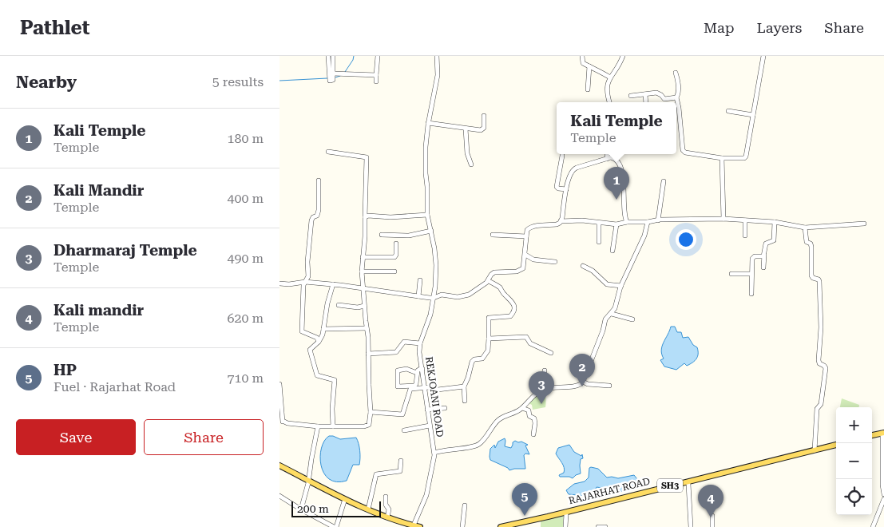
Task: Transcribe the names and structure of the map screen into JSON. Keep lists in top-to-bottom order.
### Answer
{
  "streets": {
    "main road": ["SH3", "RAJARHAT ROAD"],
    "street": ["REKJOANI ROAD"]
  },
  "scale_bar": "200 m",
  "page": {
    "header": "Pathlet",
    "nav": ["Map", "Layers", "Share"],
    "heading": ["Nearby", "5 results"],
    "popup": ["Kali Temple", "Temple"],
    "list": [
      {
        "mark": "1",
        "name": "Kali Temple",
        "note": "Temple",
        "value": "180 m"
      },
      {
        "mark": "2",
        "name": "Kali Mandir",
        "note": "Temple",
        "value": "400 m"
      },
      {
        "mark": "3",
        "name": "Dharmaraj Temple",
        "note": "Temple",
        "value": "490 m"
      },
      {
        "mark": "4",
        "name": "Kali mandir",
        "note": "Temple",
        "value": "620 m"
      },
      {
        "mark": "5",
        "name": "HP",
        "note": "Fuel · Rajarhat Road",
        "value": "710 m"
      }
    ],
    "pins": [
      "1",
      "2",
      "3",
      "5",
      "4"
    ],
    "buttons": ["Save", "Share"],
    "map_buttons": ["+", "−"],
    "scale": "200 m"
  }
}
